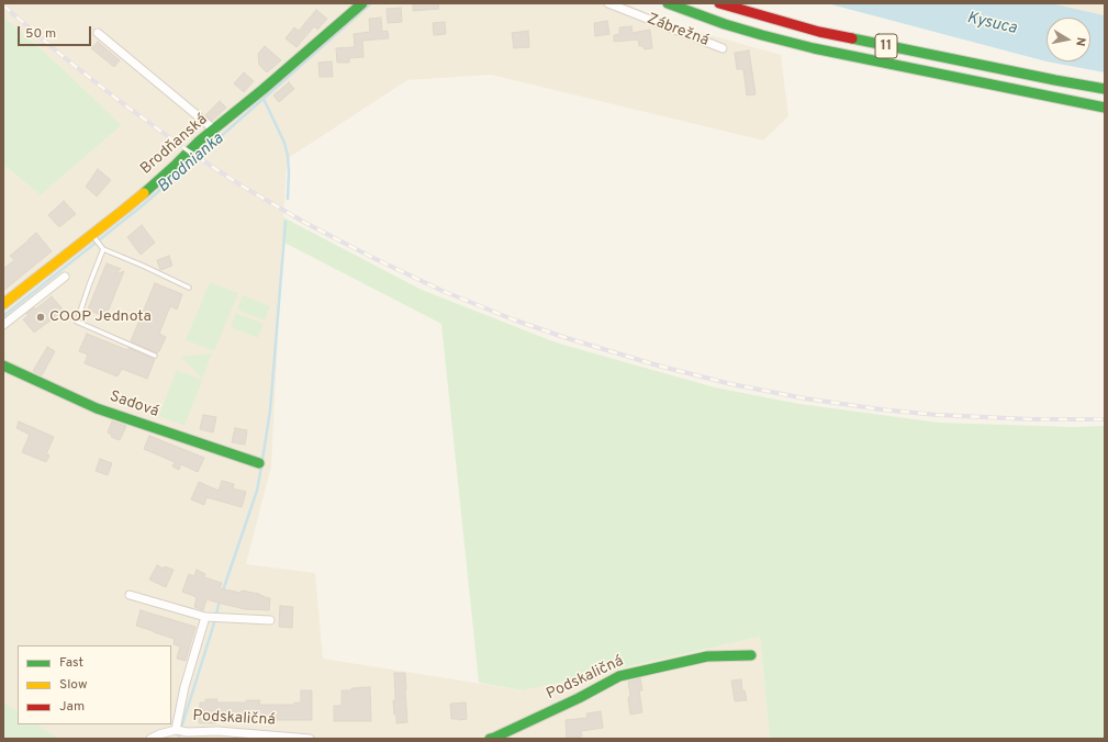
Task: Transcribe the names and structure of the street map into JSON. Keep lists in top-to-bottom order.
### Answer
{
  "streets": {
    "street": [
      "Zábrežná",
      "11",
      "Brodňanská",
      "Sadová",
      "Podskaličná"
    ]
  },
  "water": ["Kysuca", "Brodnianka"],
  "places": ["COOP Jednota"],
  "legend": ["Fast", "Slow", "Jam"],
  "scale_bar": "50 m",
  "north": "right"
}
